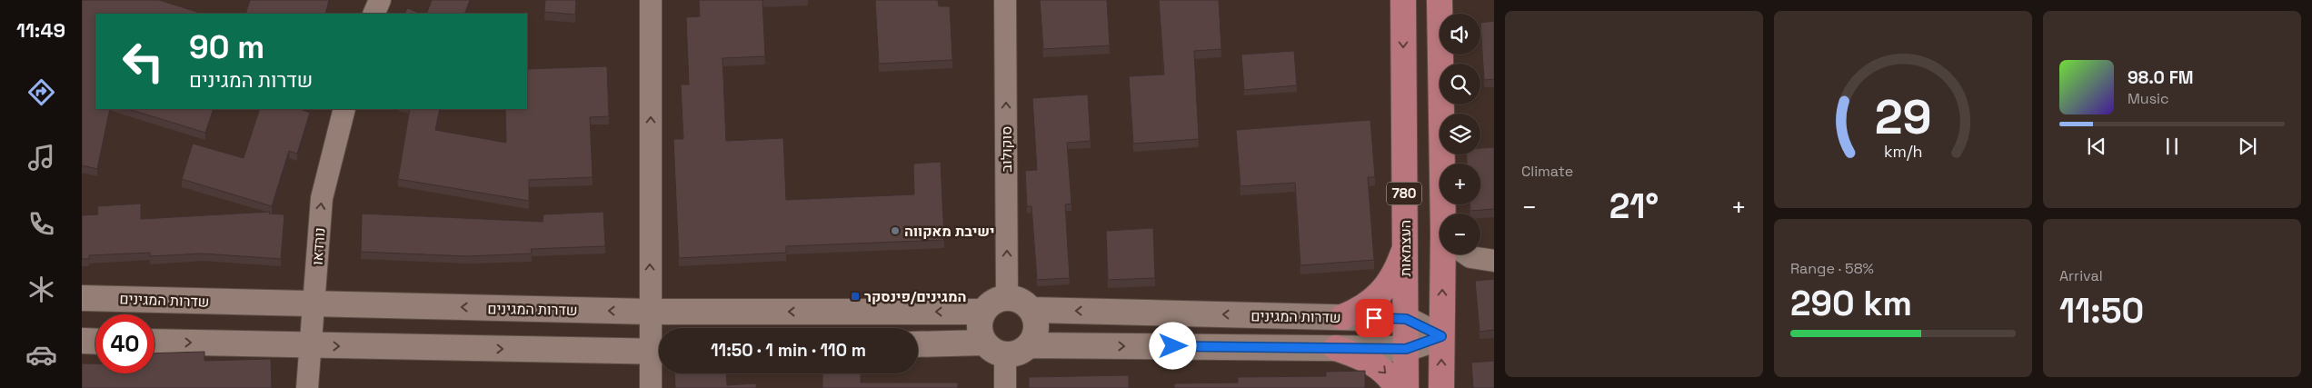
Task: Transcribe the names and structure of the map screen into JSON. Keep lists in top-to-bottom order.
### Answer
{
  "streets": {
    "main road": ["780", "העצמאות"],
    "street": ["סוקולוב", "נורדאו", "שדרות המגינים"]
  },
  "crossings": [
    ["סוקולוב", "שדרות המגינים"],
    ["780", "שדרות המגינים"],
    ["נורדאו", "שדרות המגינים"],
    ["העצמאות", "שדרות המגינים"]
  ],
  "one_way": ["סוקולוב", "נורדאו"],
  "places": {
    "other": ["ישיבת מאקווה"],
    "transit": ["המגינים/פינסקר"]
  },
  "page": {
    "tabs": "11:49",
    "tile": [
      "Climate",
      ["Range · 58%", "290 km"],
      ["Arrival", "11:50"]
    ],
    "map_buttons": ["+", "−"],
    "turn": ["90 m", "שדרות המגינים"],
    "song": ["98.0 FM", "Music"],
    "heat": ["−", "21°", "+"],
    "limit": "40",
    "trip": "11:50 · 1 min · 110 m",
    "gauge": ["29", "km/h"]
  }
}
